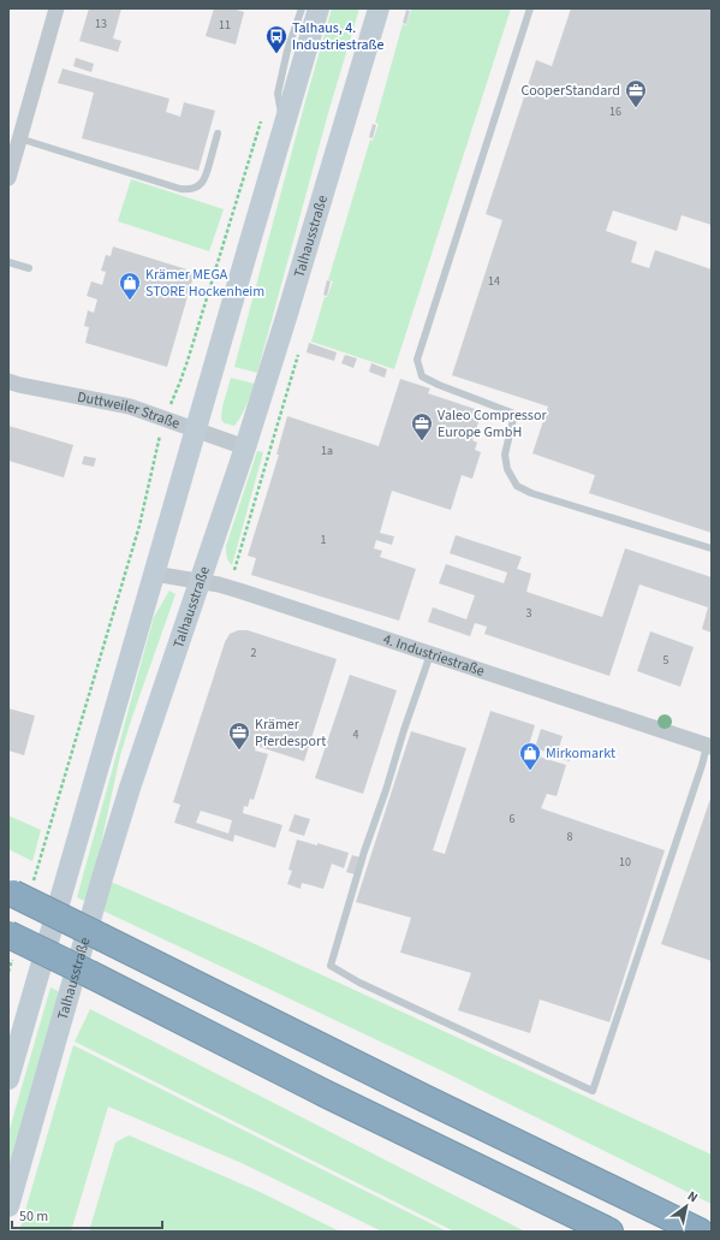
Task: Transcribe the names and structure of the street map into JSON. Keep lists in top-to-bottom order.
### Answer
{
  "streets": {
    "main road": ["Talhausstraße"],
    "street": ["Duttweiler Straße", "4. Industriestraße"]
  },
  "crossings": [
    ["Talhausstraße", "Duttweiler Straße"],
    ["Talhausstraße", "4. Industriestraße"]
  ],
  "places": {
    "bus stop": ["Talhaus, 4. Industriestraße"],
    "office": ["CooperStandard", "Valeo Compressor Europe GmbH", "Krämer Pferdesport"],
    "shop": ["Krämer MEGA STORE Hockenheim", "Mirkomarkt"]
  },
  "house_numbers": [
    "13",
    "11",
    "16",
    "14",
    "1a",
    "1",
    "3",
    "2",
    "5",
    "4",
    "6",
    "8",
    "10"
  ],
  "scale_bar": "50 m",
  "north": "top right"
}
